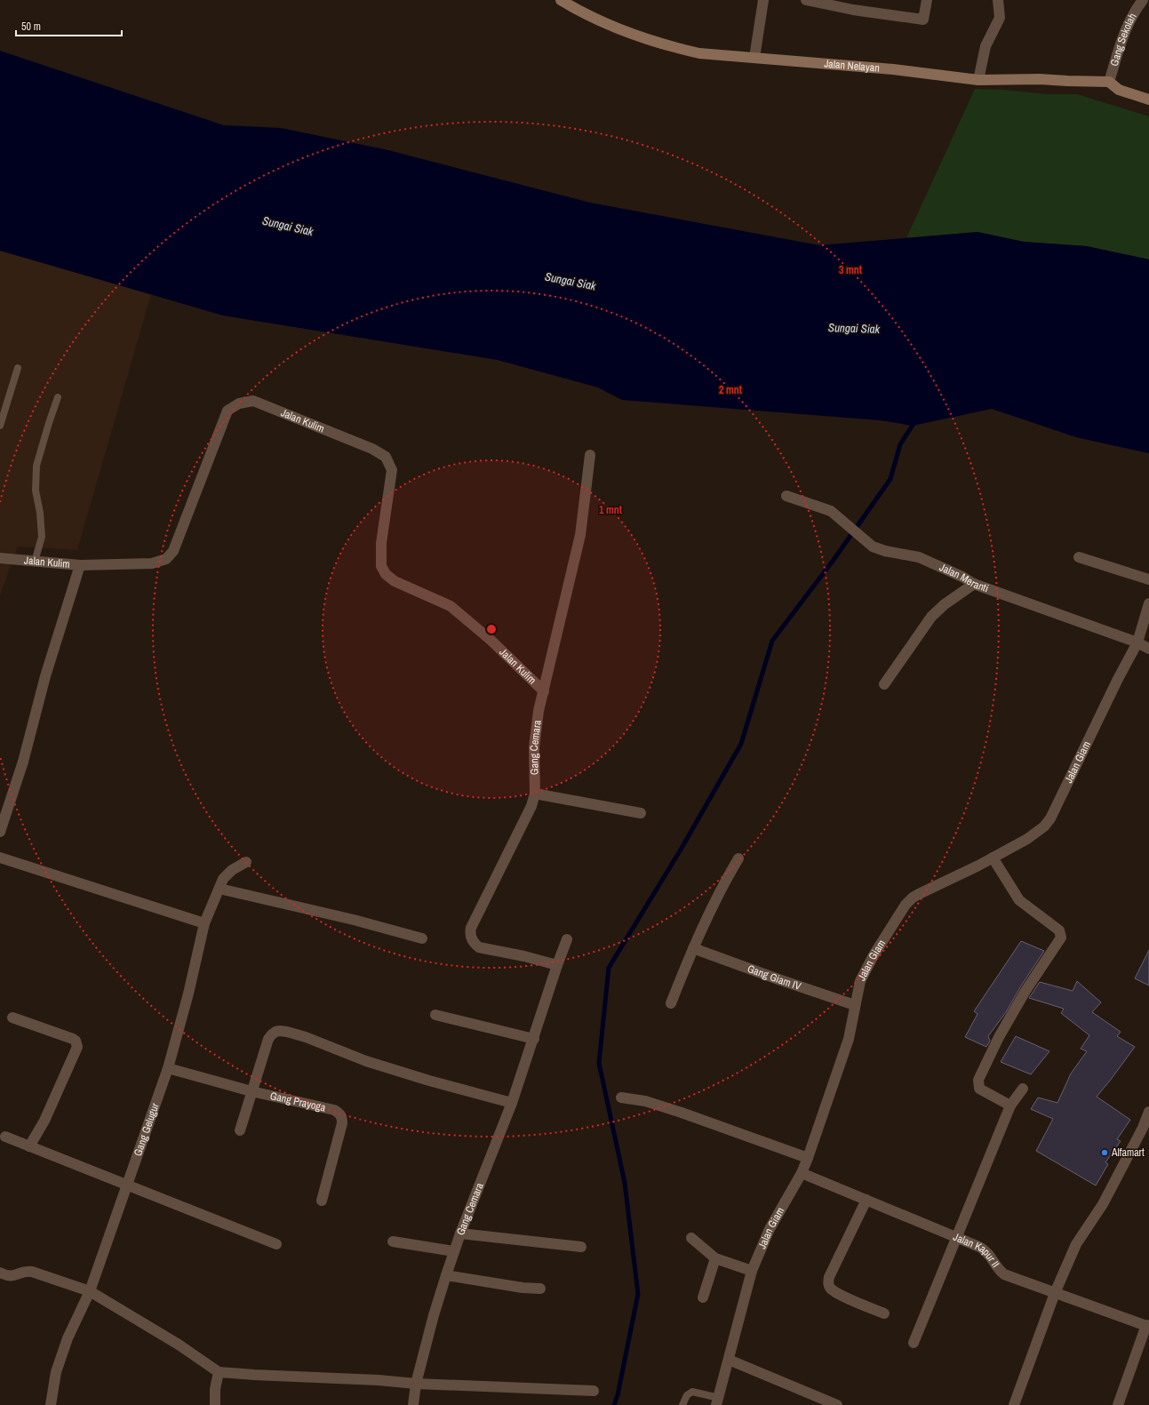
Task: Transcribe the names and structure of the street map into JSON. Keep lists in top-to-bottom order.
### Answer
{
  "streets": {
    "main road": ["Jalan Nelayan"],
    "street": [
      "Gang Sekolah",
      "Jalan Kulim",
      "Jalan Meranti",
      "Gang Cemara",
      "Jalan Giam",
      "Gang Giam IV",
      "Gang Prayoga",
      "Gang Gelugur",
      "Jalan Kapur II"
    ]
  },
  "crossings": [
    ["Gang Sekolah", "Jalan Nelayan"],
    ["Jalan Kulim", "Gang Cemara"],
    ["Jalan Meranti", "Jalan Giam"],
    ["Jalan Giam", "Gang Giam IV"],
    ["Jalan Giam", "Jalan Kapur II"],
    ["Gang Prayoga", "Gang Gelugur"]
  ],
  "water": ["Sungai Siak"],
  "places": ["Alfamart"],
  "scale_bar": "50 m",
  "rings": ["3 mnt", "2 mnt", "1 mnt"]
}
